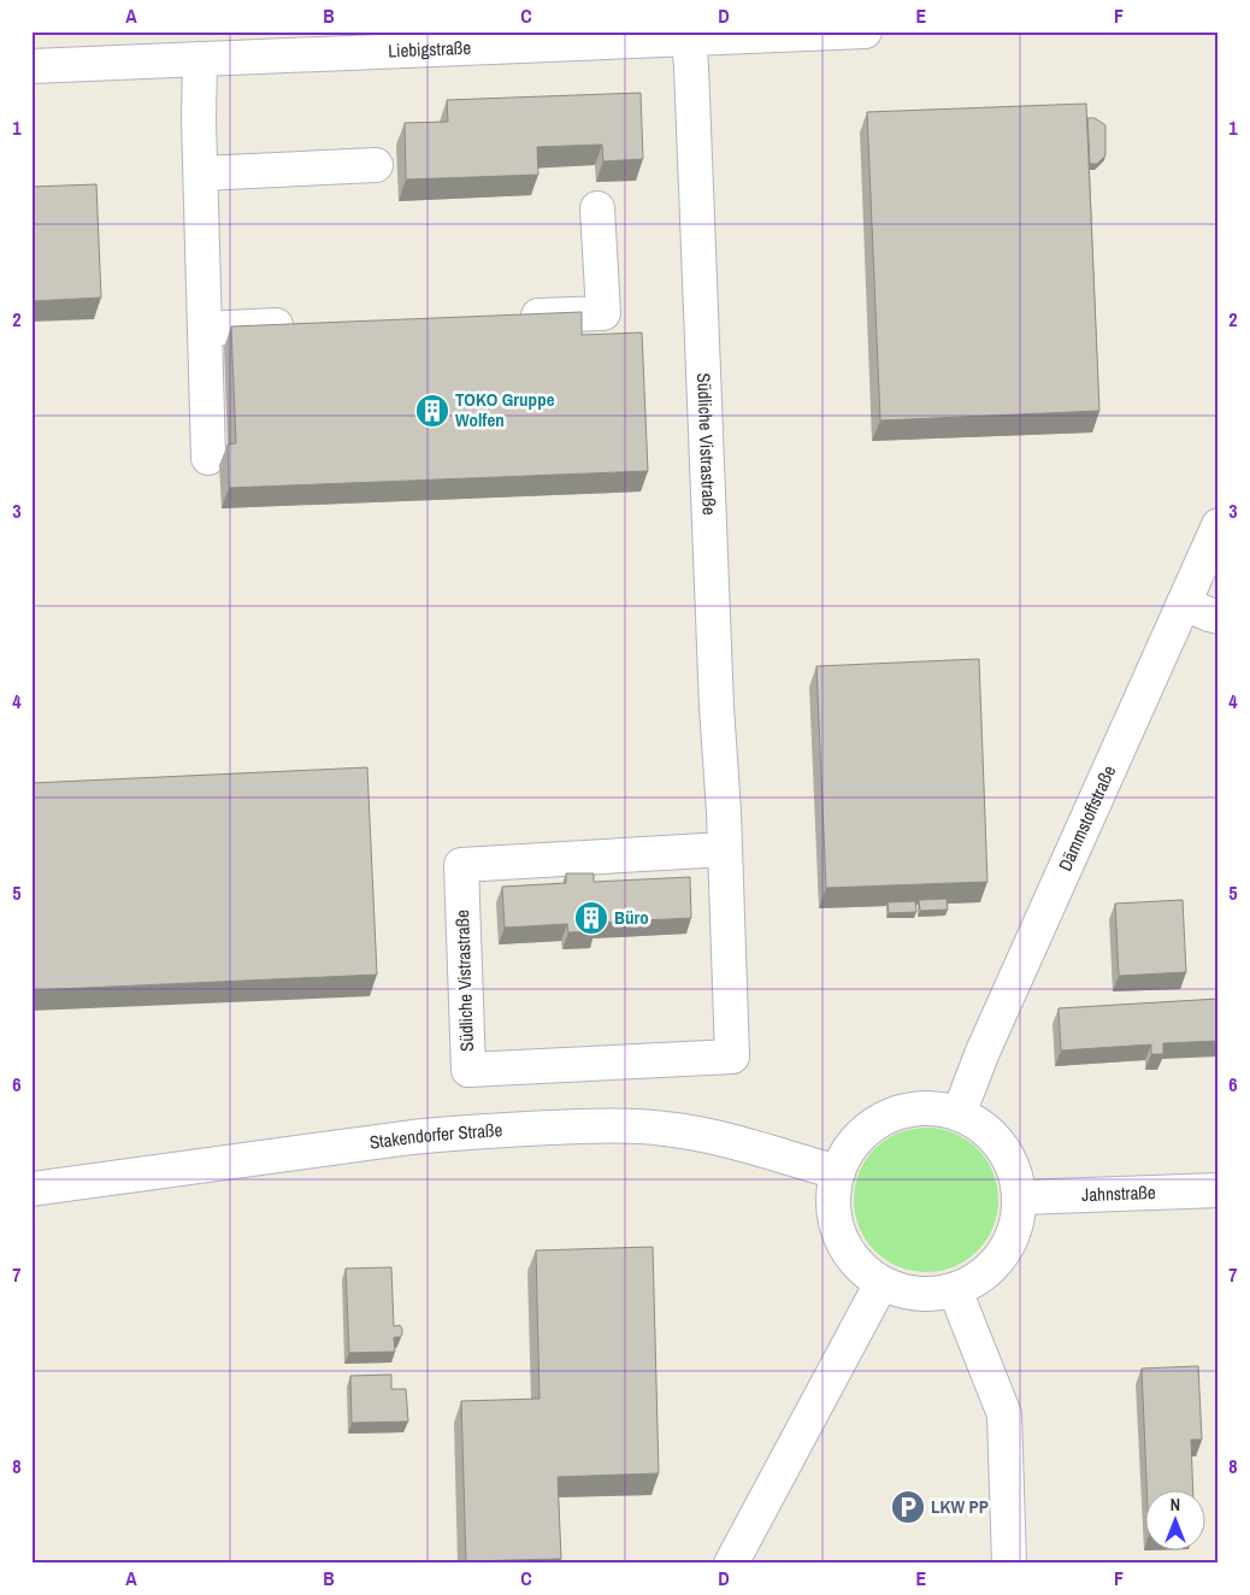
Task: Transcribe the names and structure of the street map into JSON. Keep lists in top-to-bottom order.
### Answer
{
  "streets": {
    "street": [
      "Liebigstraße",
      "Südliche Vistrastraße",
      "Dämmstoffstraße",
      "Stakendorfer Straße",
      "Jahnstraße"
    ]
  },
  "crossings": [
    ["Liebigstraße", "Südliche Vistrastraße"],
    ["Dämmstoffstraße", "Stakendorfer Straße"],
    ["Dämmstoffstraße", "Jahnstraße"],
    ["Stakendorfer Straße", "Jahnstraße"]
  ],
  "places": {
    "building": ["TOKO Gruppe Wolfen", "Büro"],
    "parking": ["LKW PP"]
  },
  "north": "top",
  "grid": {
    "columns": [
      "A",
      "B",
      "C",
      "D",
      "E",
      "F"
    ],
    "rows": [
      "1",
      "2",
      "3",
      "4",
      "5",
      "6",
      "7",
      "8"
    ]
  }
}
